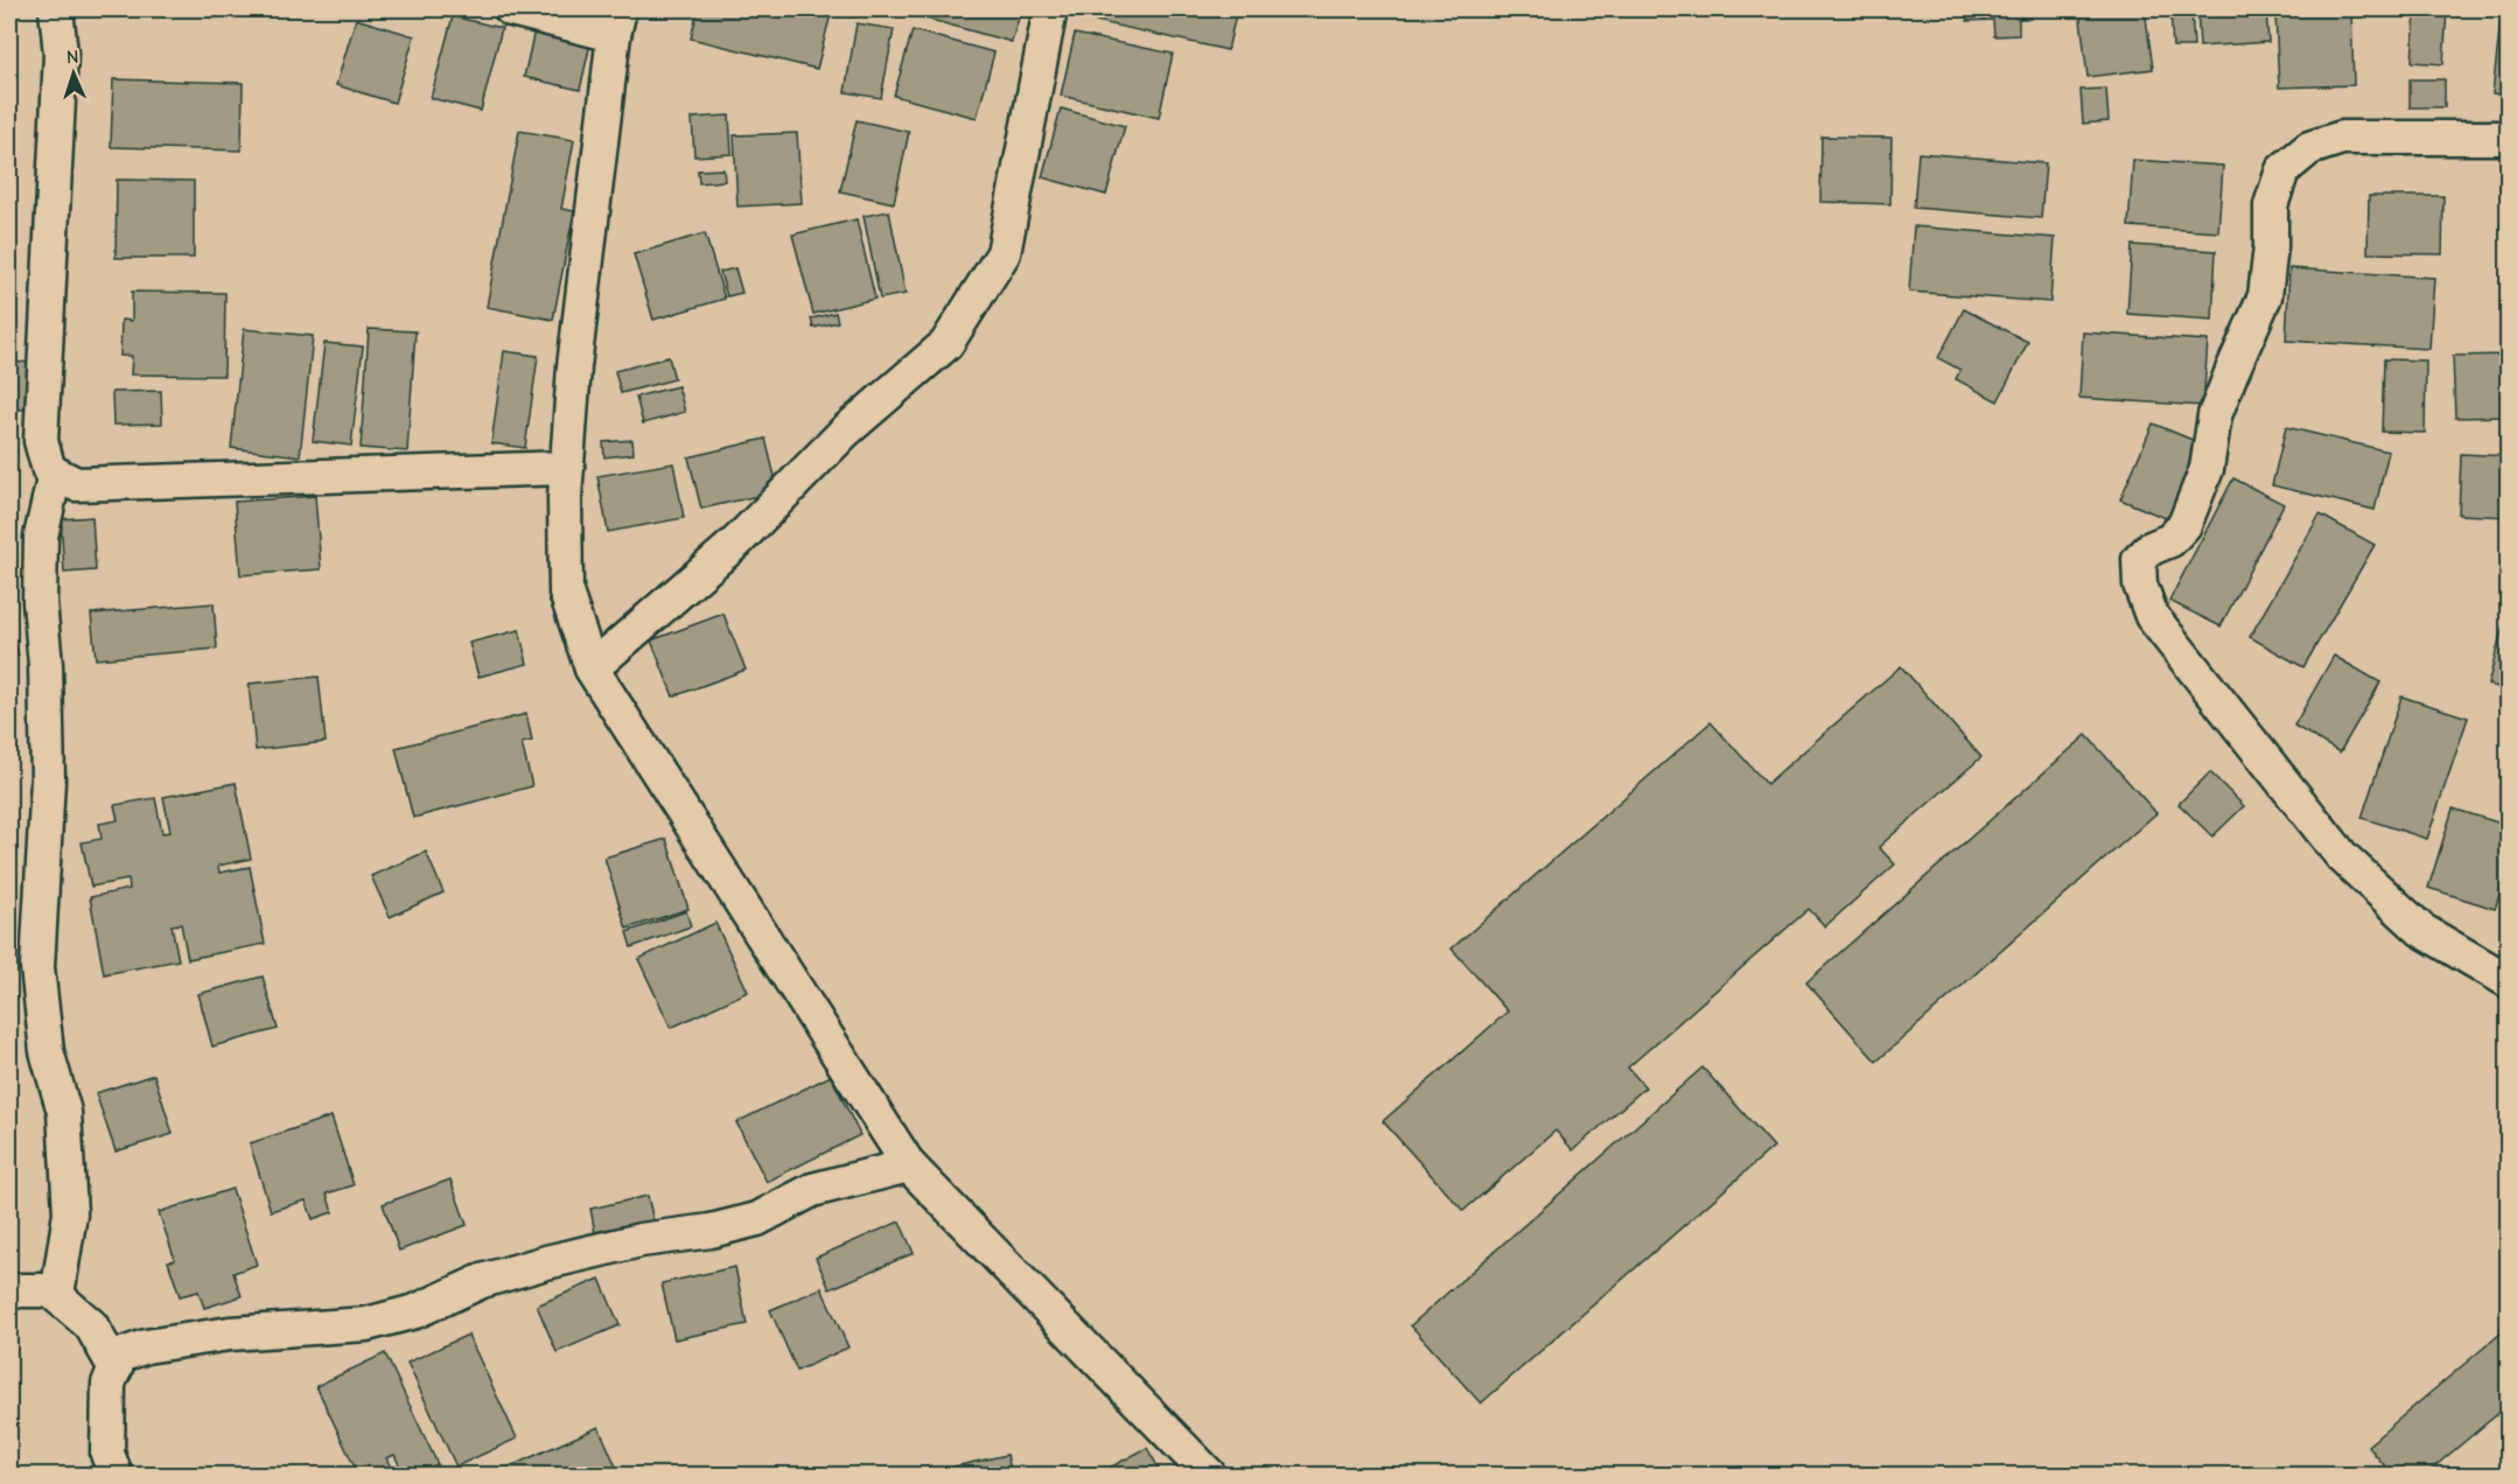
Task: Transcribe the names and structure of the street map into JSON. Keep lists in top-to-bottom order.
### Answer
{
  "north": "top"
}
